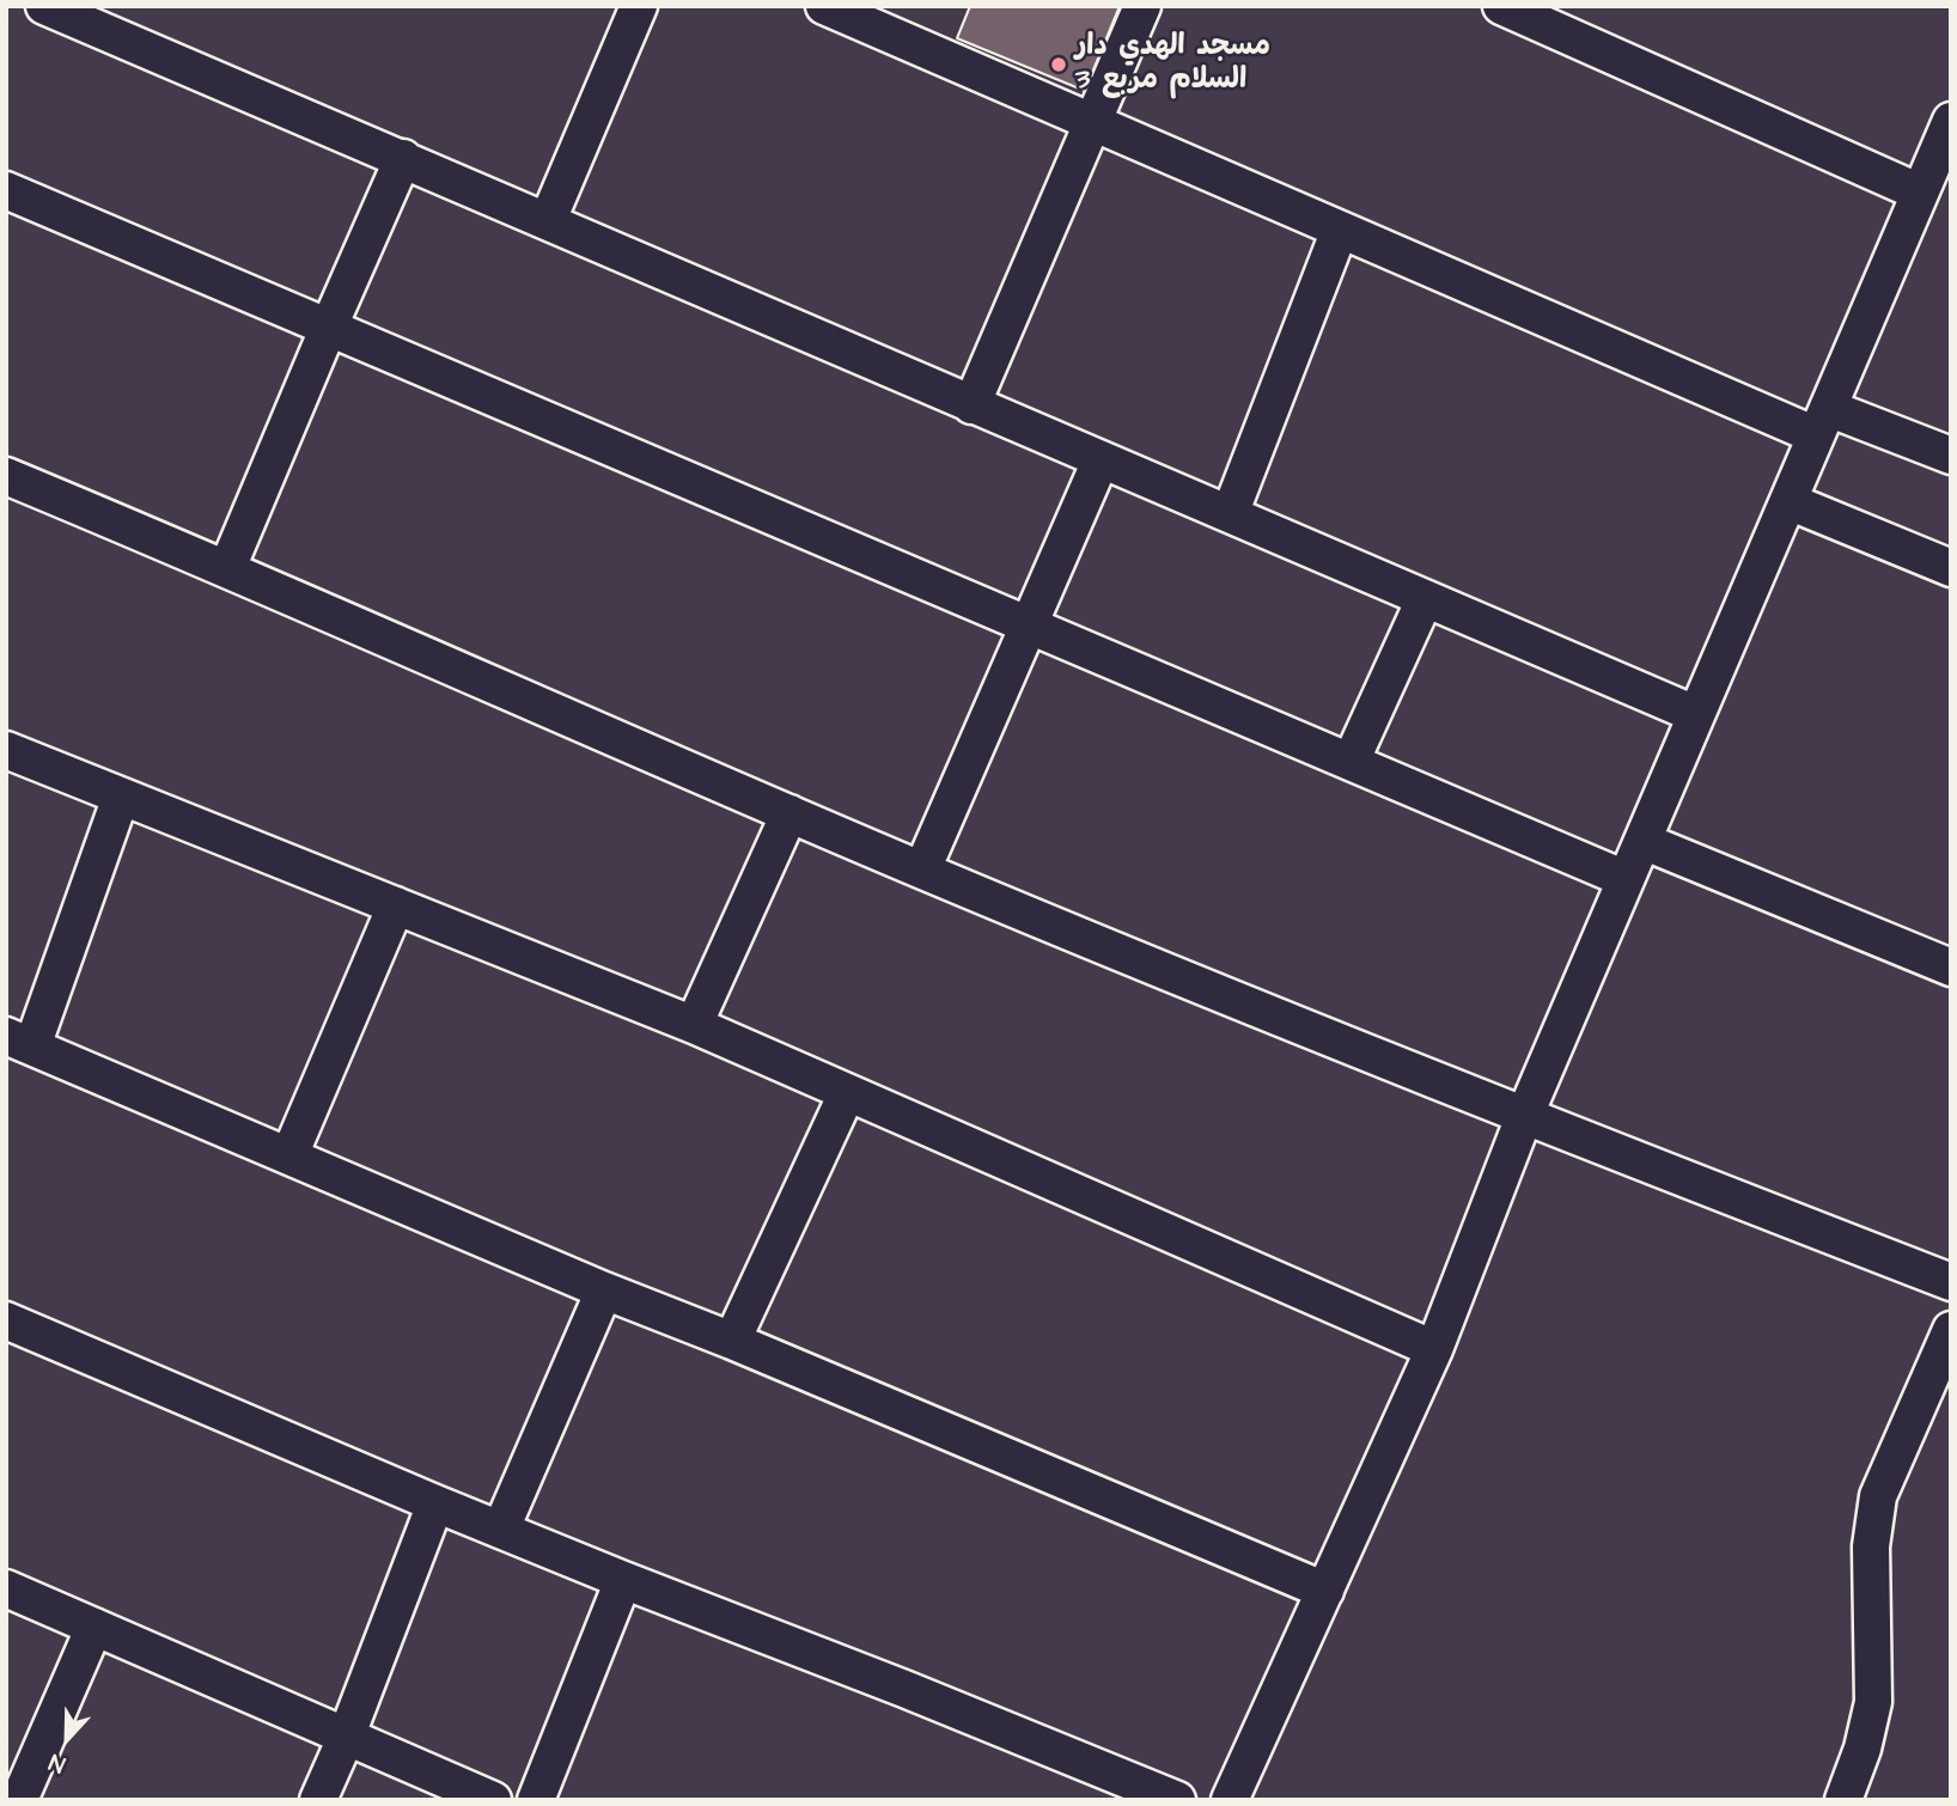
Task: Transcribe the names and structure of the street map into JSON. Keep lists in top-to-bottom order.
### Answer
{
  "places": ["مسجد الهدي دار السلام مربع 3"],
  "north": "bottom"
}
